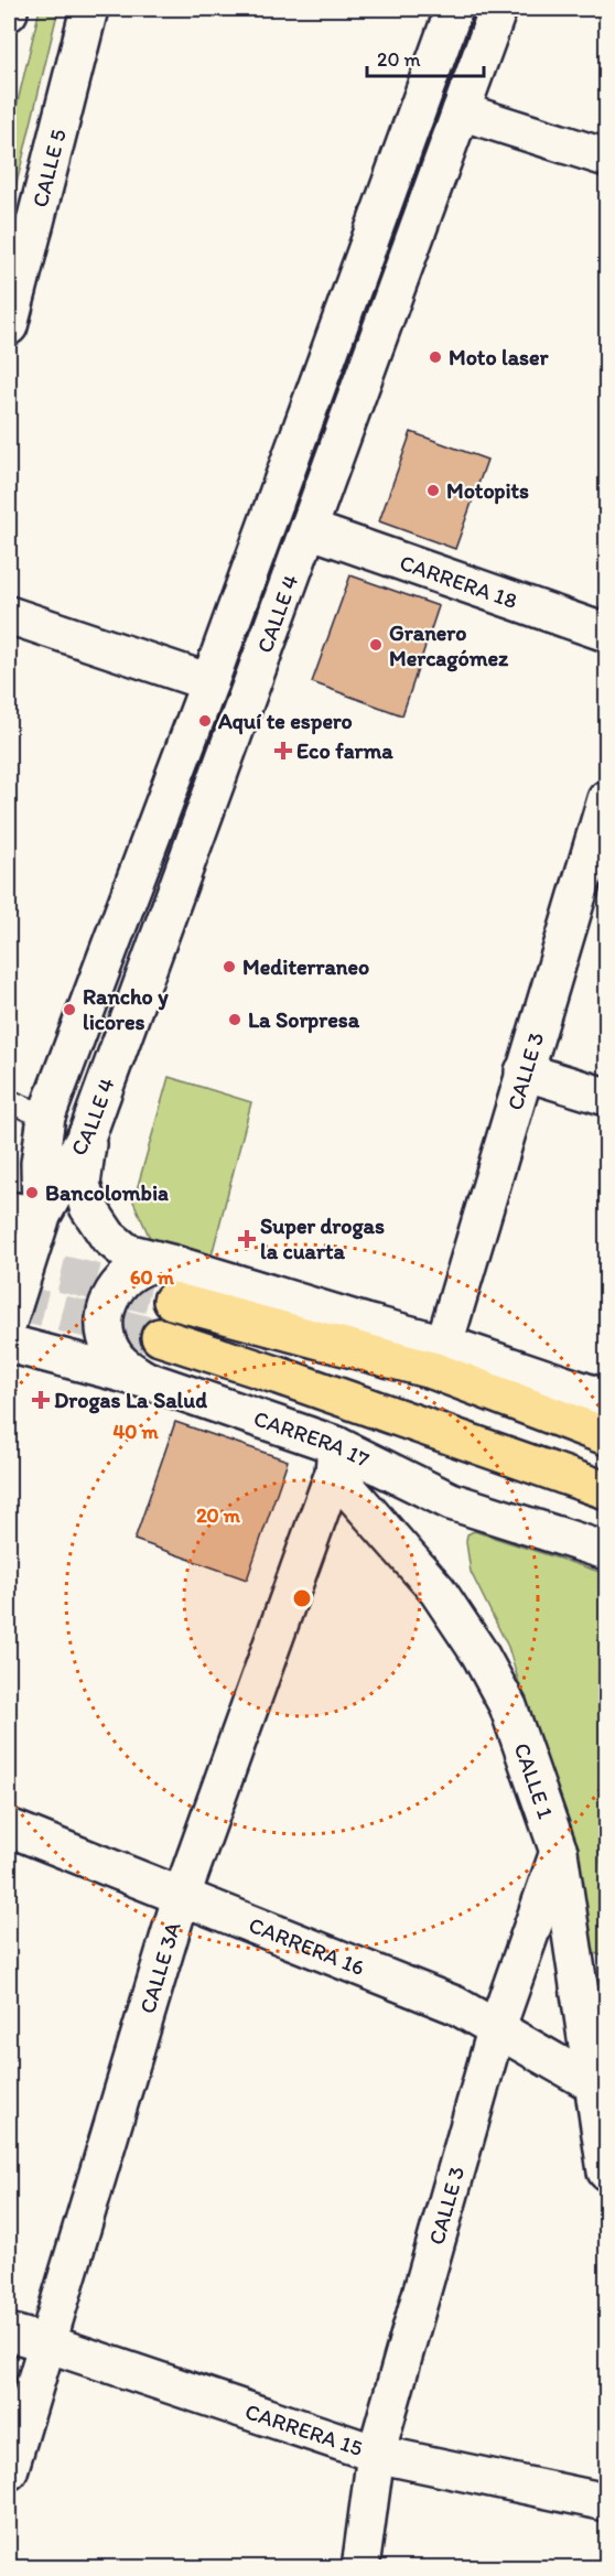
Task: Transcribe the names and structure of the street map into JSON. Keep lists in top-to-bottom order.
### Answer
{
  "streets": {
    "main road": [
      "CALLE 5",
      "CARRERA 18",
      "CALLE 4",
      "CALLE 3",
      "CARRERA 17",
      "CALLE 1",
      "CARRERA 16",
      "CALLE 3A",
      "CARRERA 15"
    ]
  },
  "crossings": [
    ["CARRERA 18", "CALLE 4"],
    ["CALLE 3", "CALLE 1"],
    ["CALLE 3", "CARRERA 16"],
    ["CALLE 3", "CARRERA 15"],
    ["CARRERA 17", "CALLE 1"],
    ["CARRERA 17", "CALLE 3A"],
    ["CALLE 1", "CARRERA 16"],
    ["CALLE 1", "CALLE 3A"],
    ["CARRERA 16", "CALLE 3A"],
    ["CALLE 3A", "CARRERA 15"]
  ],
  "places": {
    "other": [
      "Moto laser",
      "Motopits",
      "Granero Mercagómez",
      "Aquí te espero",
      "Mediterraneo",
      "Rancho y licores",
      "La Sorpresa",
      "Bancolombia"
    ],
    "health": ["Eco farma", "Super drogas la cuarta", "Drogas La Salud"]
  },
  "scale_bar": "20 m",
  "rings": ["60 m", "40 m", "20 m"]
}
